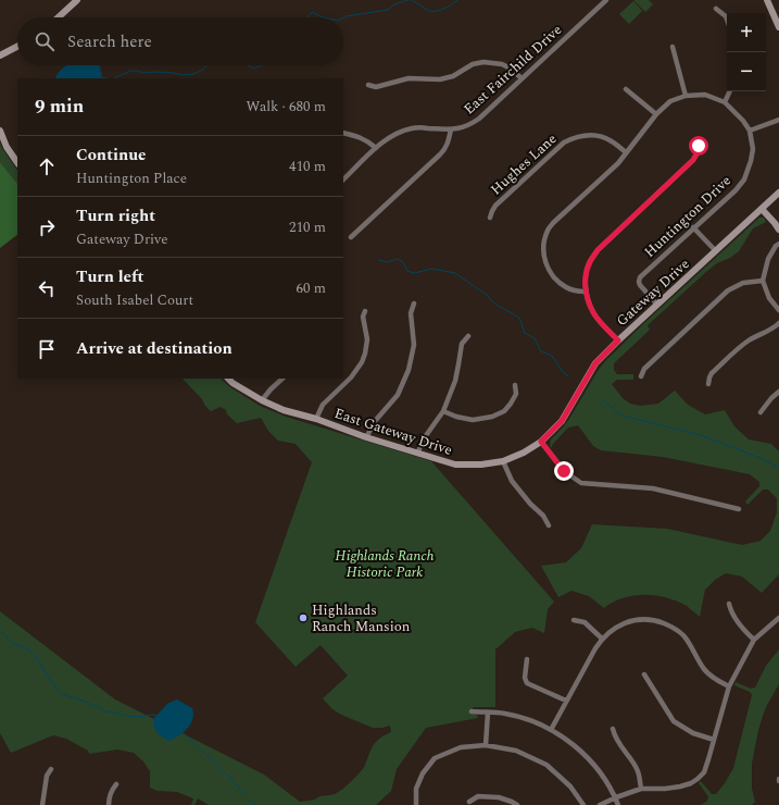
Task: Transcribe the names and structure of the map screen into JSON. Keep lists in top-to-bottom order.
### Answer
{
  "streets": {
    "street": [
      "East Fairchild Drive",
      "Hughes Lane",
      "Huntington Drive",
      "Gateway Drive",
      "East Gateway Drive"
    ]
  },
  "crossings": [
    ["Huntington Drive", "Gateway Drive"],
    ["Gateway Drive", "East Gateway Drive"]
  ],
  "parks": ["Highlands Ranch Historic Park"],
  "places": ["Highlands Ranch Mansion"],
  "page": {
    "map_buttons": ["+", "−"],
    "search": "Search here",
    "heading": ["9 min", "Walk · 680 m"],
    "list": [
      ["Continue", "Huntington Place", "410 m"],
      ["Turn right", "Gateway Drive", "210 m"],
      ["Turn left", "South Isabel Court", "60 m"],
      "Arrive at destination"
    ]
  }
}
